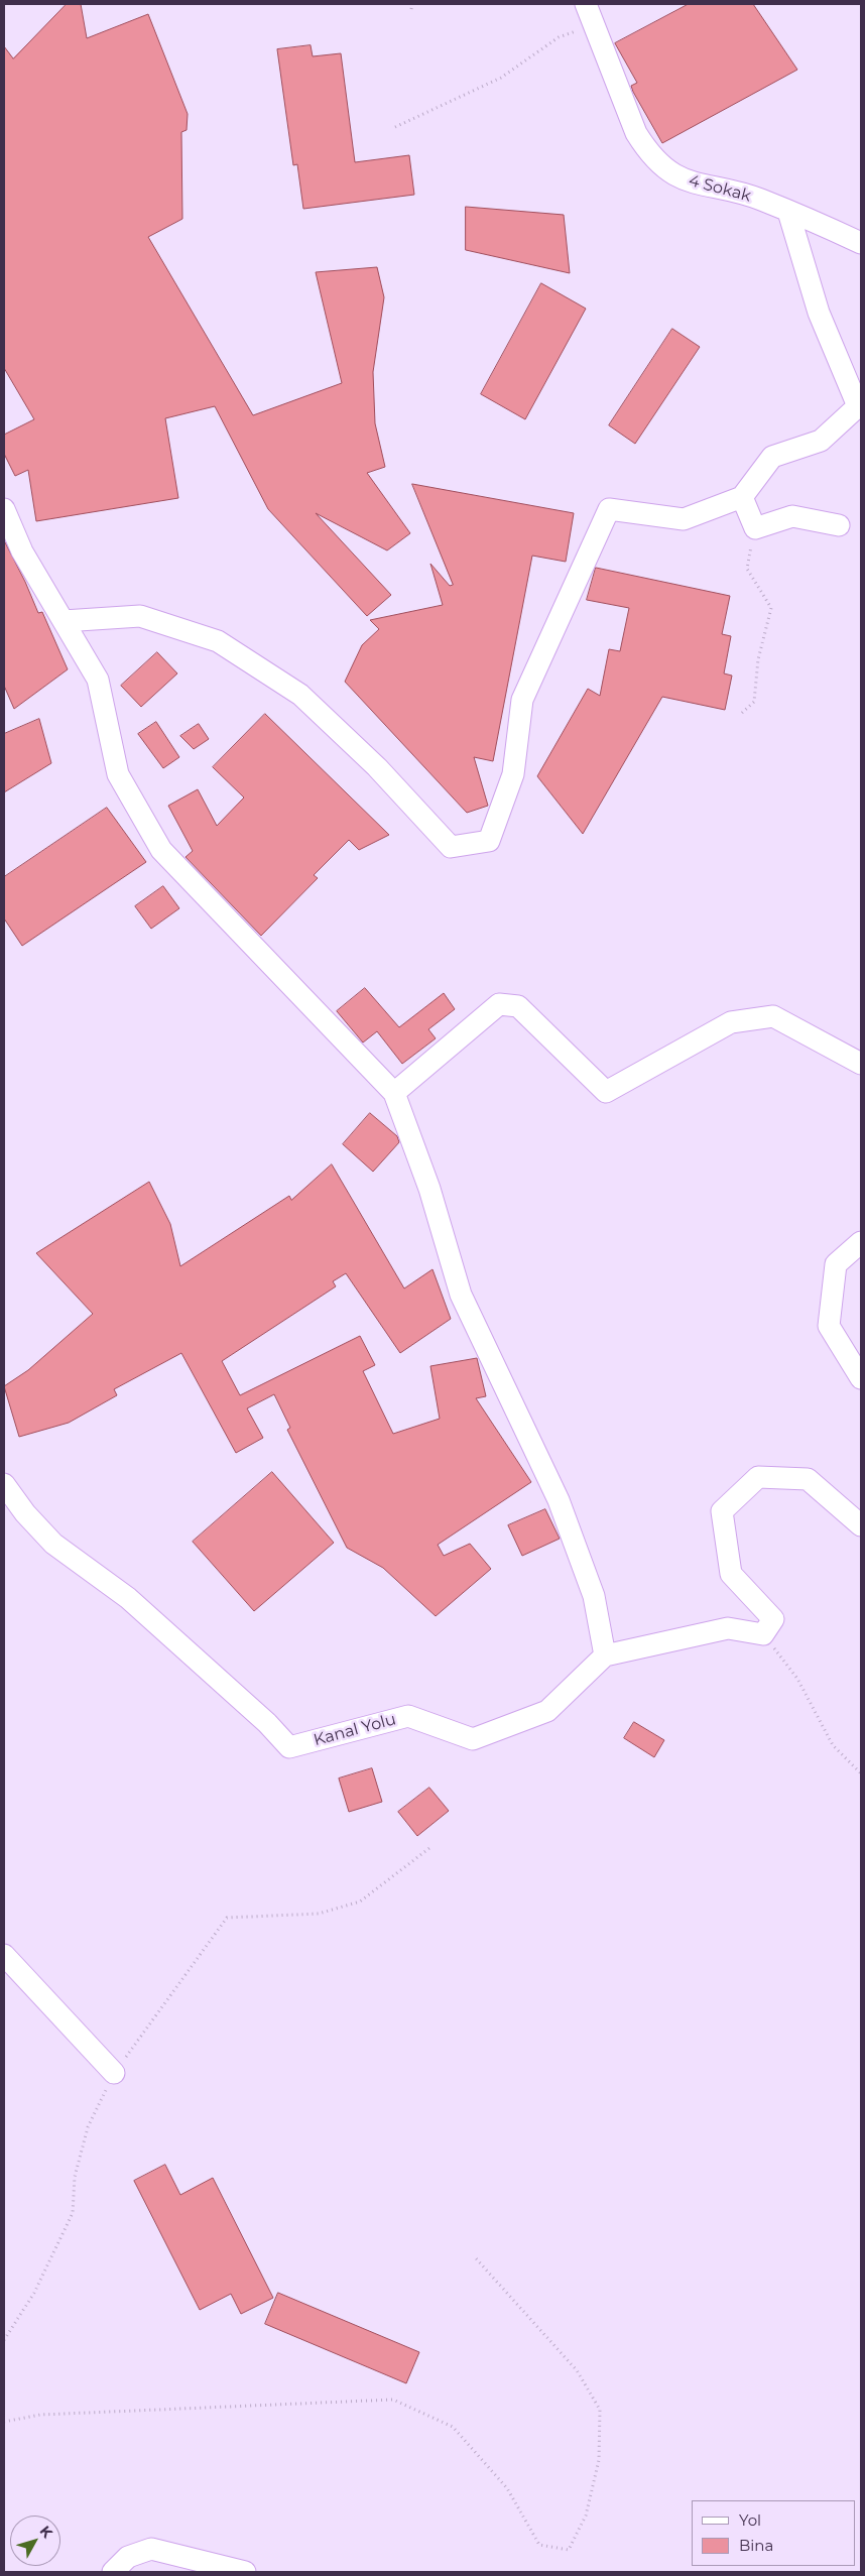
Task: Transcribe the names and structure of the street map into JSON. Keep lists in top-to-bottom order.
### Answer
{
  "streets": {
    "street": ["4 Sokak", "Kanal Yolu"]
  },
  "legend": ["Yol", "Bina"],
  "north": "top right"
}
